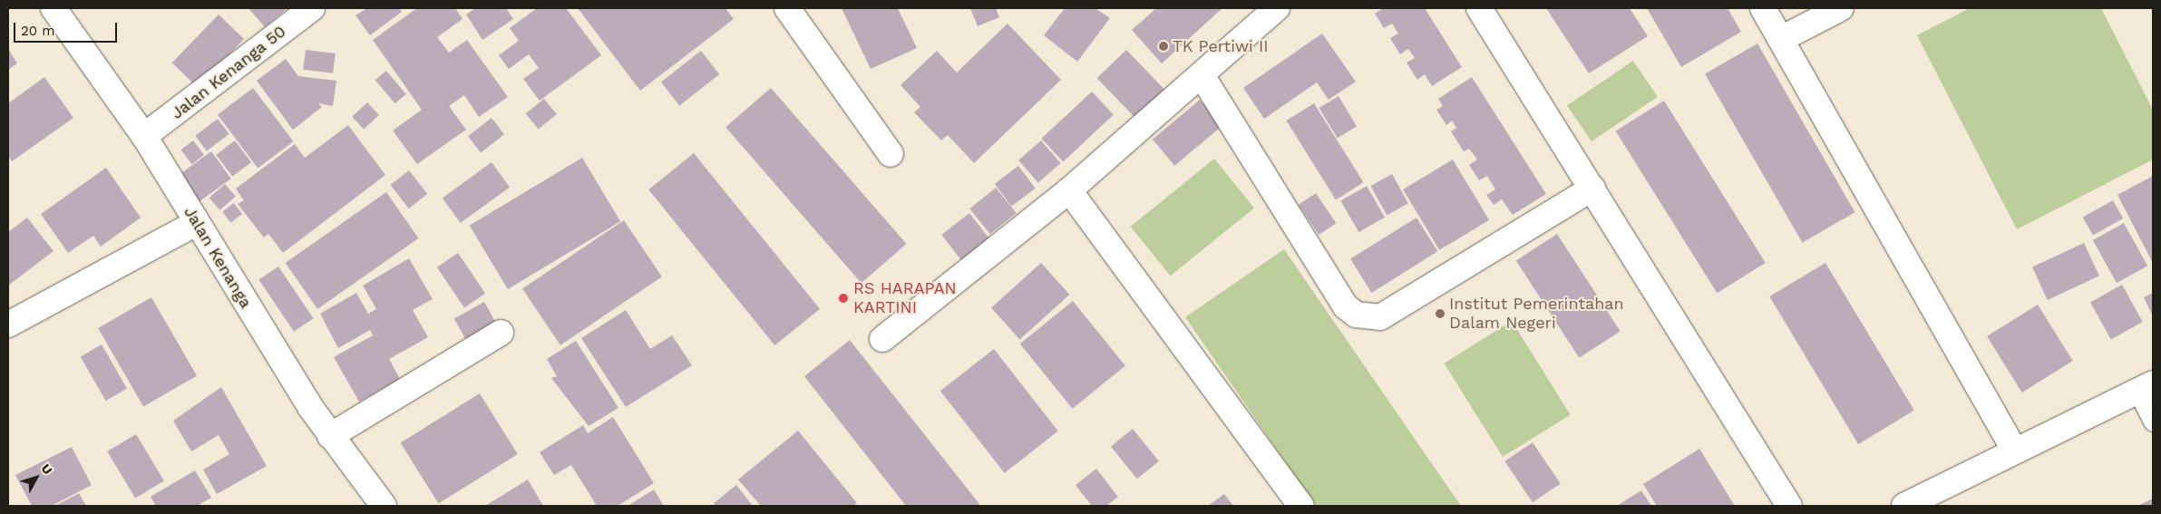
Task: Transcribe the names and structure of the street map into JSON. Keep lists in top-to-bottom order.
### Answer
{
  "streets": {
    "street": ["Jalan Kenanga 50", "Jalan Kenanga"]
  },
  "crossings": [
    ["Jalan Kenanga 50", "Jalan Kenanga"]
  ],
  "places": ["TK Pertiwi II", "RS HARAPAN KARTINI", "Institut Pemerintahan Dalam Negeri"],
  "scale_bar": "20 m",
  "north": "top right"
}
